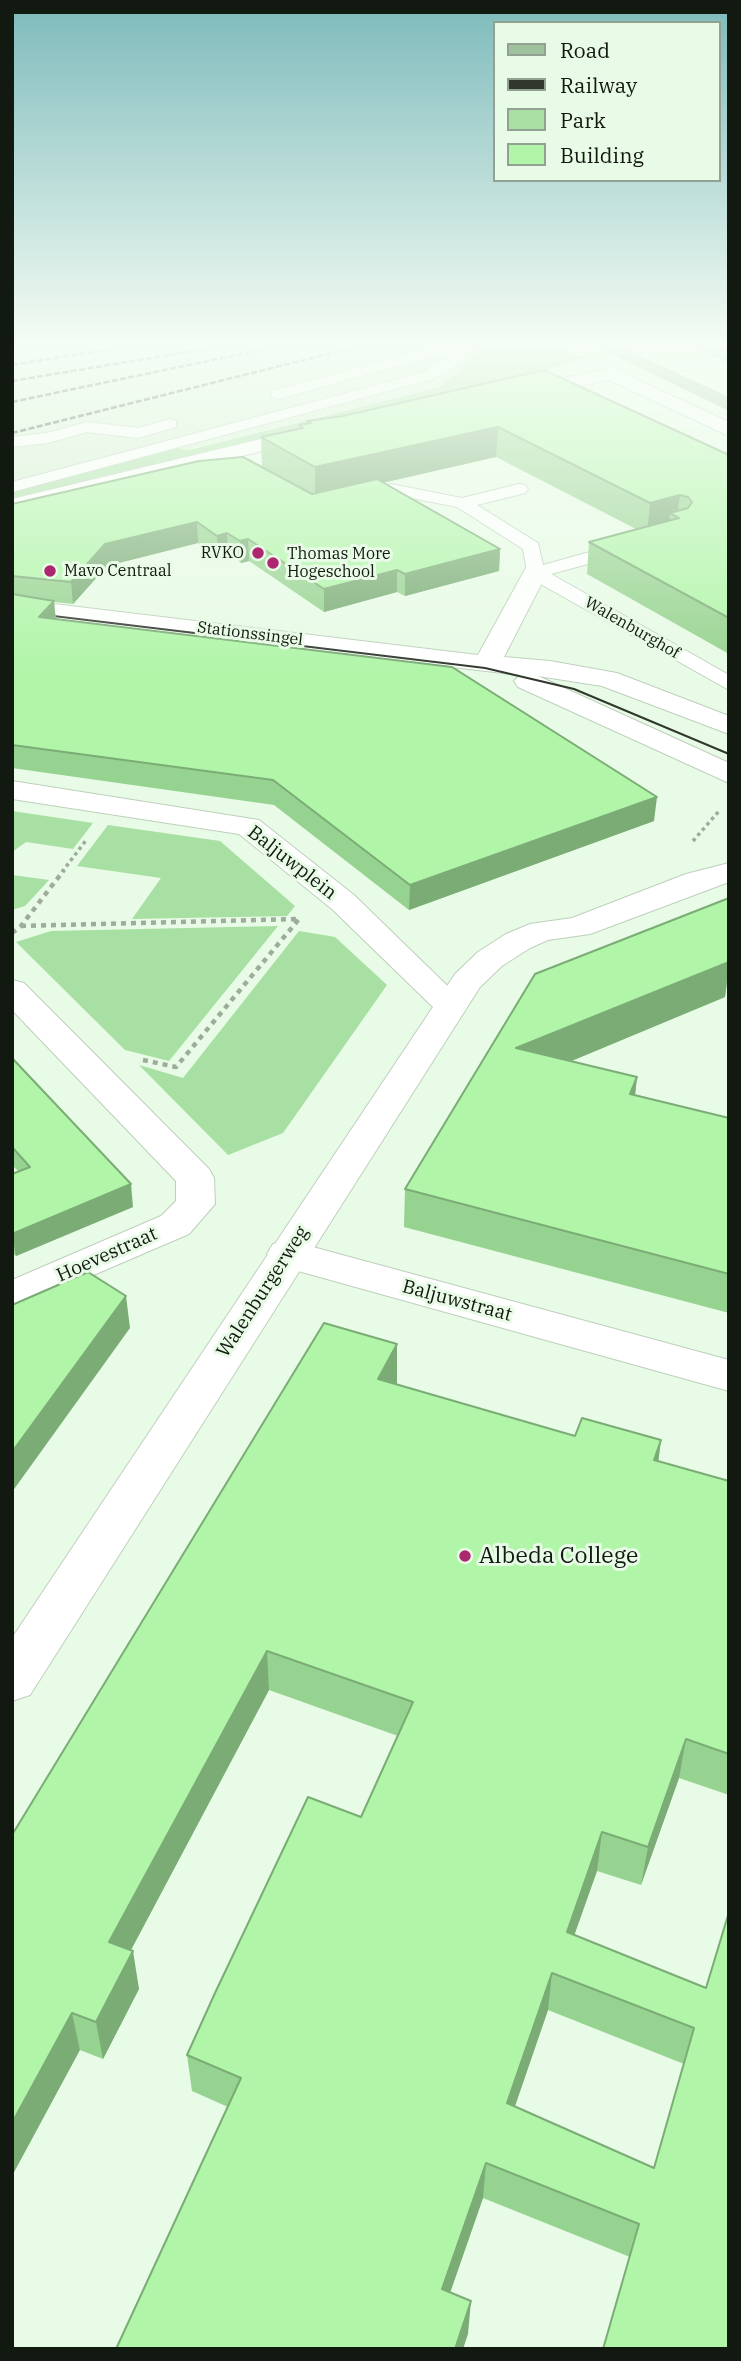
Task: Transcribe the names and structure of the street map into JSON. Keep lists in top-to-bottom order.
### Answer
{
  "streets": {
    "street": [
      "Stationssingel",
      "Baljuwplein",
      "Hoevestraat",
      "Walenburgerweg",
      "Baljuwstraat"
    ],
    "lane": ["Walenburghof"]
  },
  "crossings": [
    ["Baljuwplein", "Walenburgerweg"],
    ["Walenburgerweg", "Baljuwstraat"]
  ],
  "places": [
    "RVKO",
    "Thomas More Hogeschool",
    "Mavo Centraal",
    "Albeda College"
  ],
  "legend": [
    "Road",
    "Railway",
    "Park",
    "Building"
  ]
}
